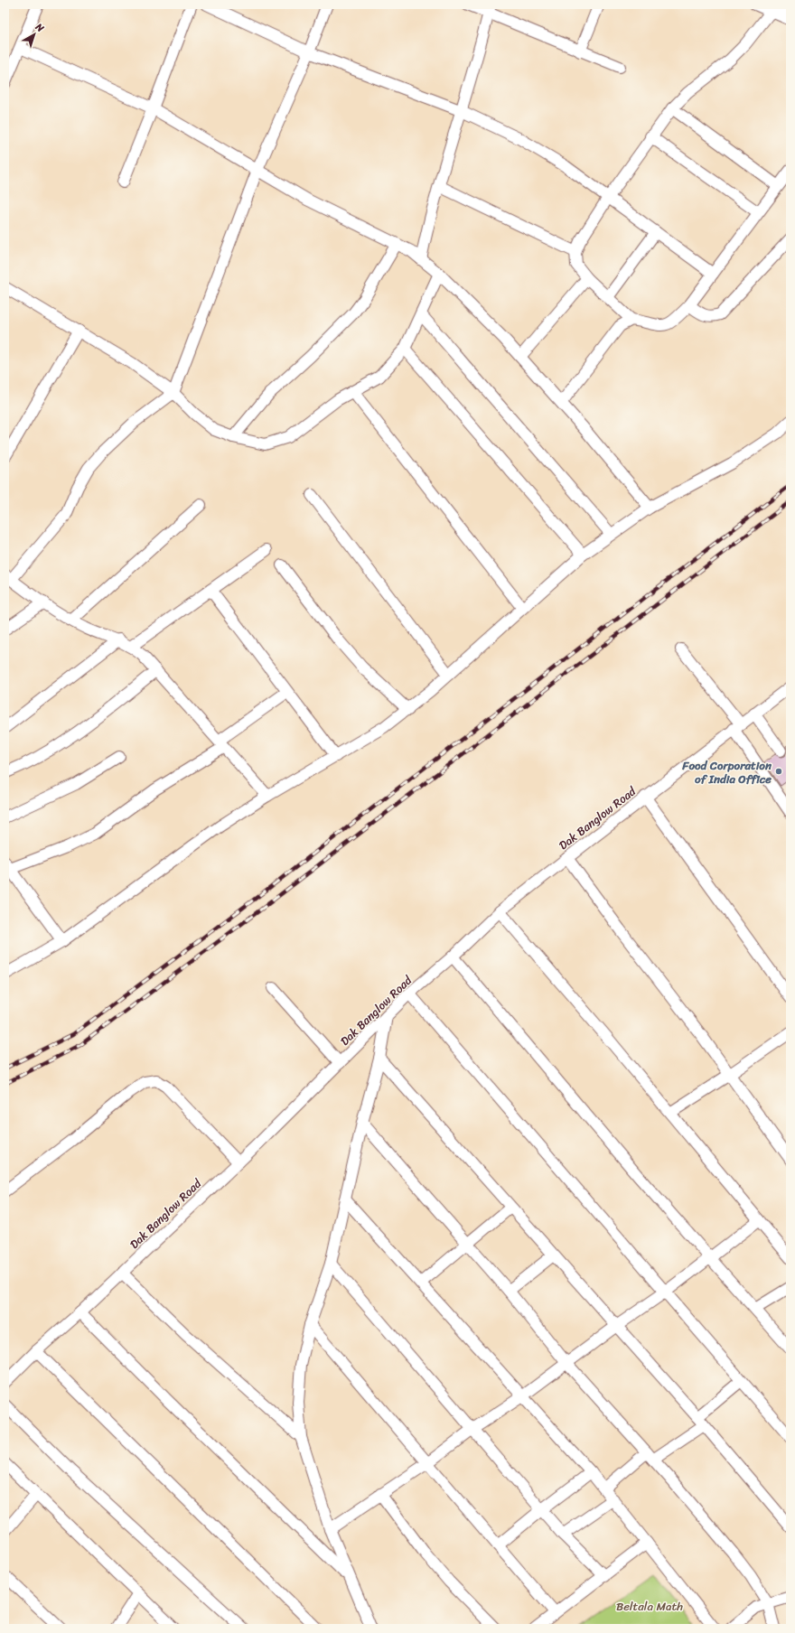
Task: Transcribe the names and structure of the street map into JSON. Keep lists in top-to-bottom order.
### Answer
{
  "streets": {
    "street": ["Dak Banglow Road"]
  },
  "parks": ["Beltala Math"],
  "places": ["Food Corporation of India Office"],
  "north": "top right"
}
